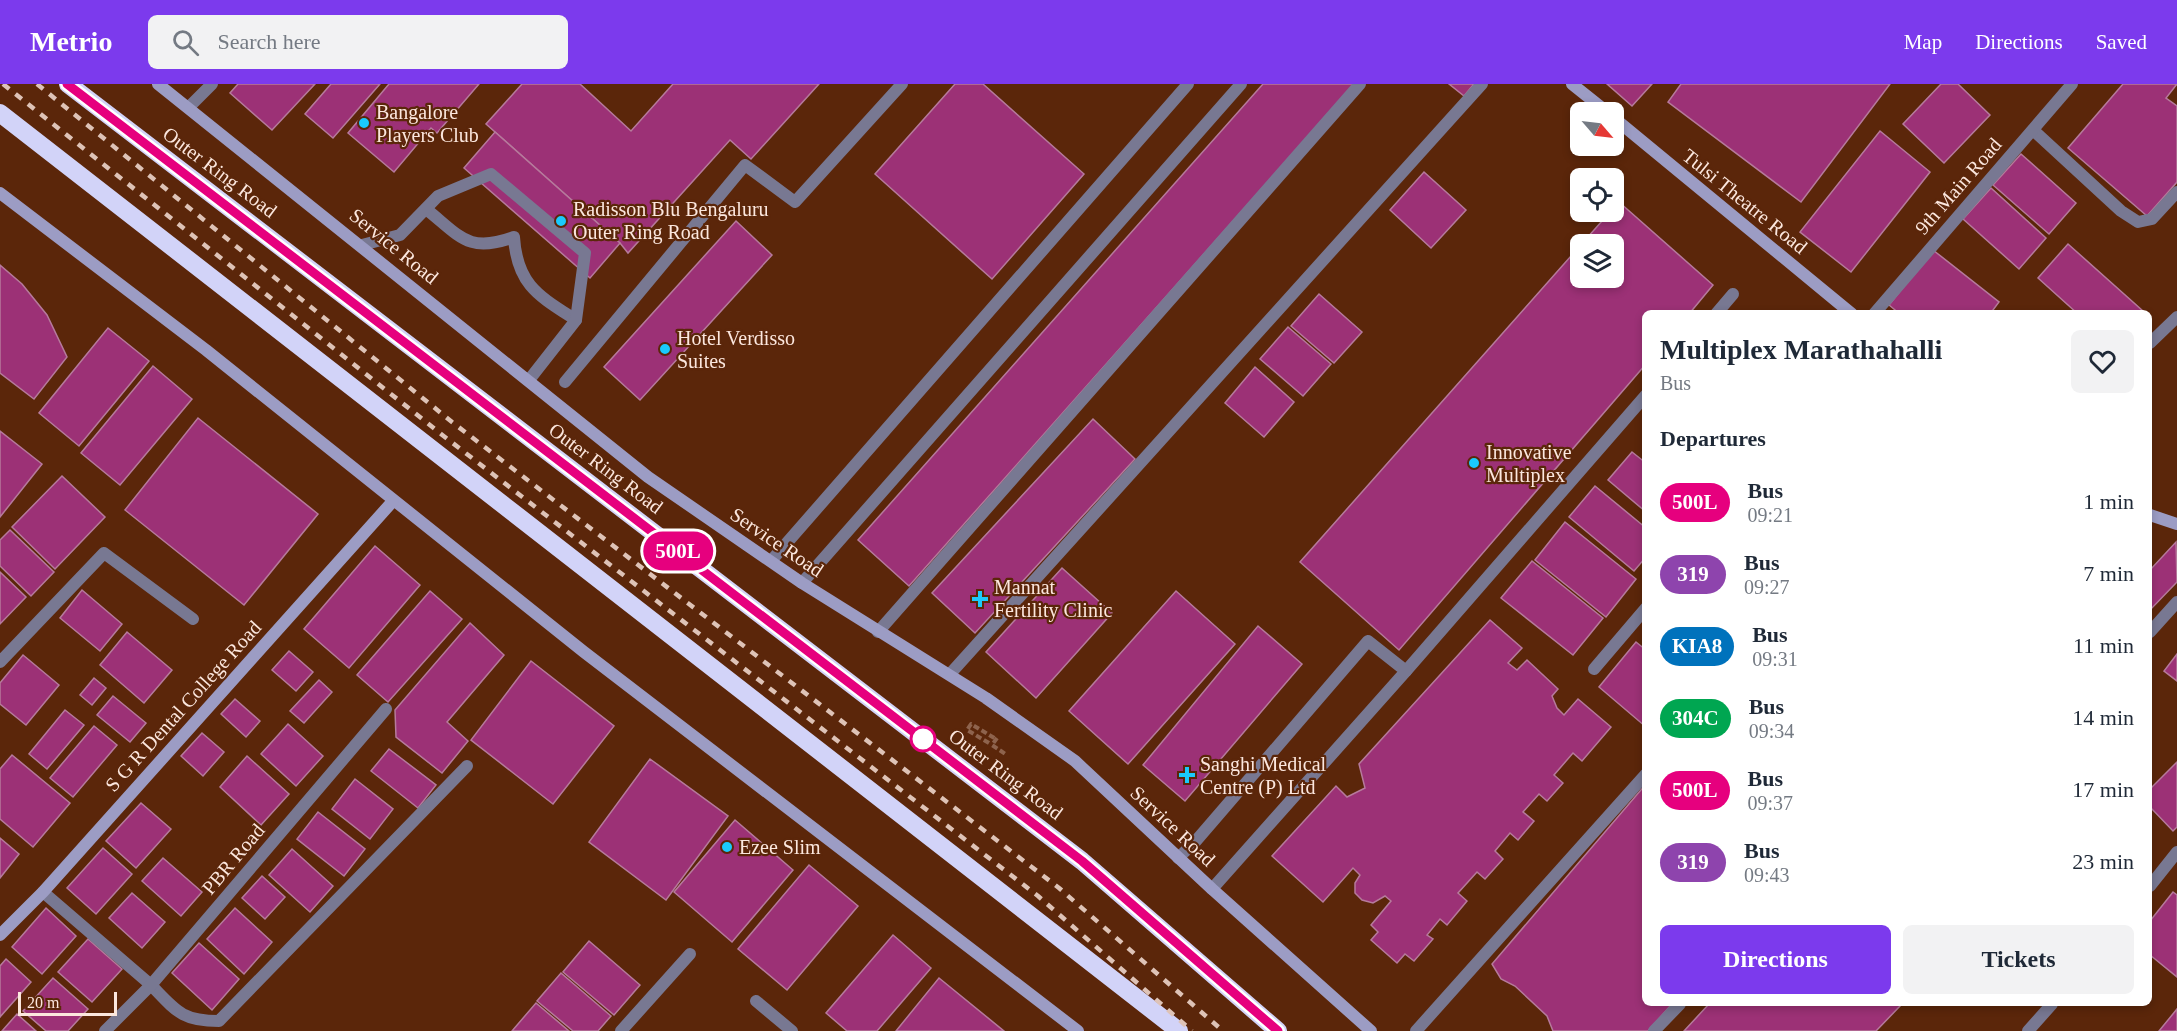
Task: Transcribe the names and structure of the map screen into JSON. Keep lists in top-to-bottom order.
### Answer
{
  "streets": {
    "highway": ["Outer Ring Road"],
    "street": [
      "9th Main Road",
      "Tulsi Theatre Road",
      "Service Road",
      "S G R Dental College Road",
      "PBR Road"
    ]
  },
  "places": {
    "other": [
      "Bangalore Players Club",
      "Radisson Blu Bengaluru Outer Ring Road",
      "Hotel Verdisso Suites",
      "Innovative Multiplex",
      "Ezee Slim"
    ],
    "health": ["Mannat Fertility Clinic", "Sanghi Medical Centre (P) Ltd"]
  },
  "lines": ["bus line 500L"],
  "scale_bar": "20 m",
  "north": "bottom right",
  "page": {
    "header": "Metrio",
    "search": "Search here",
    "nav": ["Map", "Directions", "Saved"],
    "on_map": "500L",
    "heading": [
      ["Multiplex Marathahalli", "Bus"],
      "Departures"
    ],
    "list": [
      {
        "mark": "500L",
        "name": "Bus",
        "note": "09:21",
        "value": "1 min"
      },
      {
        "mark": "319",
        "name": "Bus",
        "note": "09:27",
        "value": "7 min"
      },
      {
        "mark": "KIA8",
        "name": "Bus",
        "note": "09:31",
        "value": "11 min"
      },
      {
        "mark": "304C",
        "name": "Bus",
        "note": "09:34",
        "value": "14 min"
      },
      {
        "mark": "500L",
        "name": "Bus",
        "note": "09:37",
        "value": "17 min"
      },
      {
        "mark": "319",
        "name": "Bus",
        "note": "09:43",
        "value": "23 min"
      }
    ],
    "buttons": ["Directions", "Tickets"],
    "scale": "20 m"
  }
}
